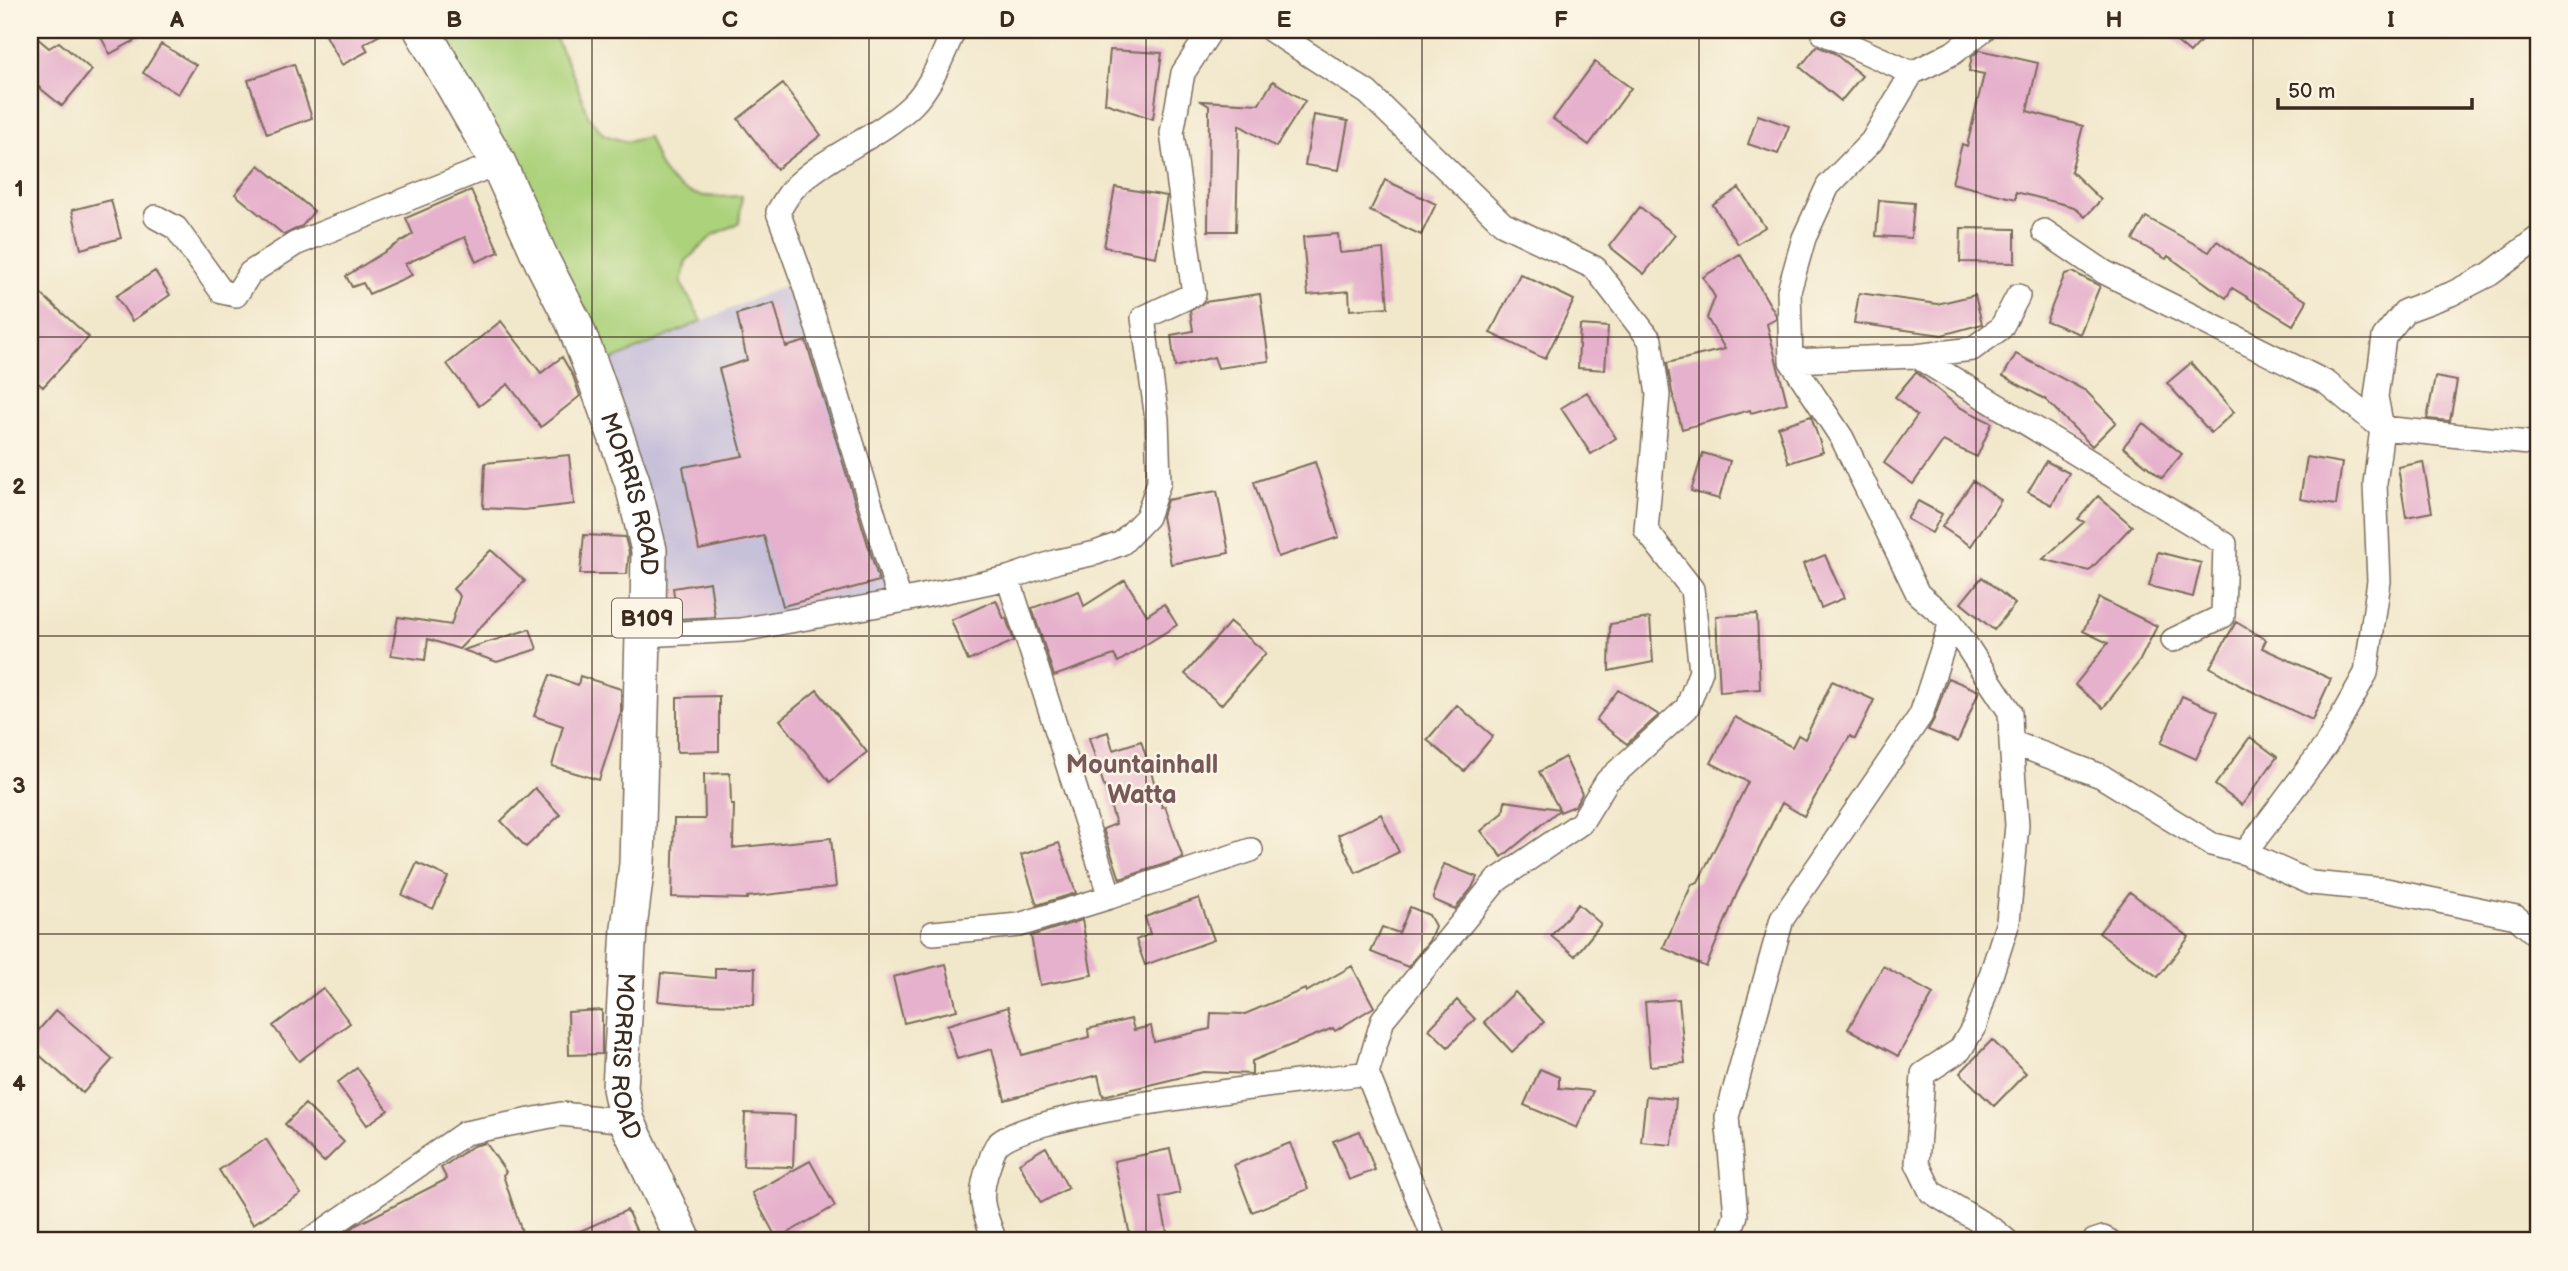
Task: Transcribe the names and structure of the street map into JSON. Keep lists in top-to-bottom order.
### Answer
{
  "streets": {
    "main road": ["MORRIS ROAD", "B109"]
  },
  "districts": ["Mountainhall Watta"],
  "scale_bar": "50 m",
  "grid": {
    "columns": [
      "A",
      "B",
      "C",
      "D",
      "E",
      "F",
      "G",
      "H",
      "I"
    ],
    "rows": [
      "1",
      "2",
      "3",
      "4"
    ]
  }
}
